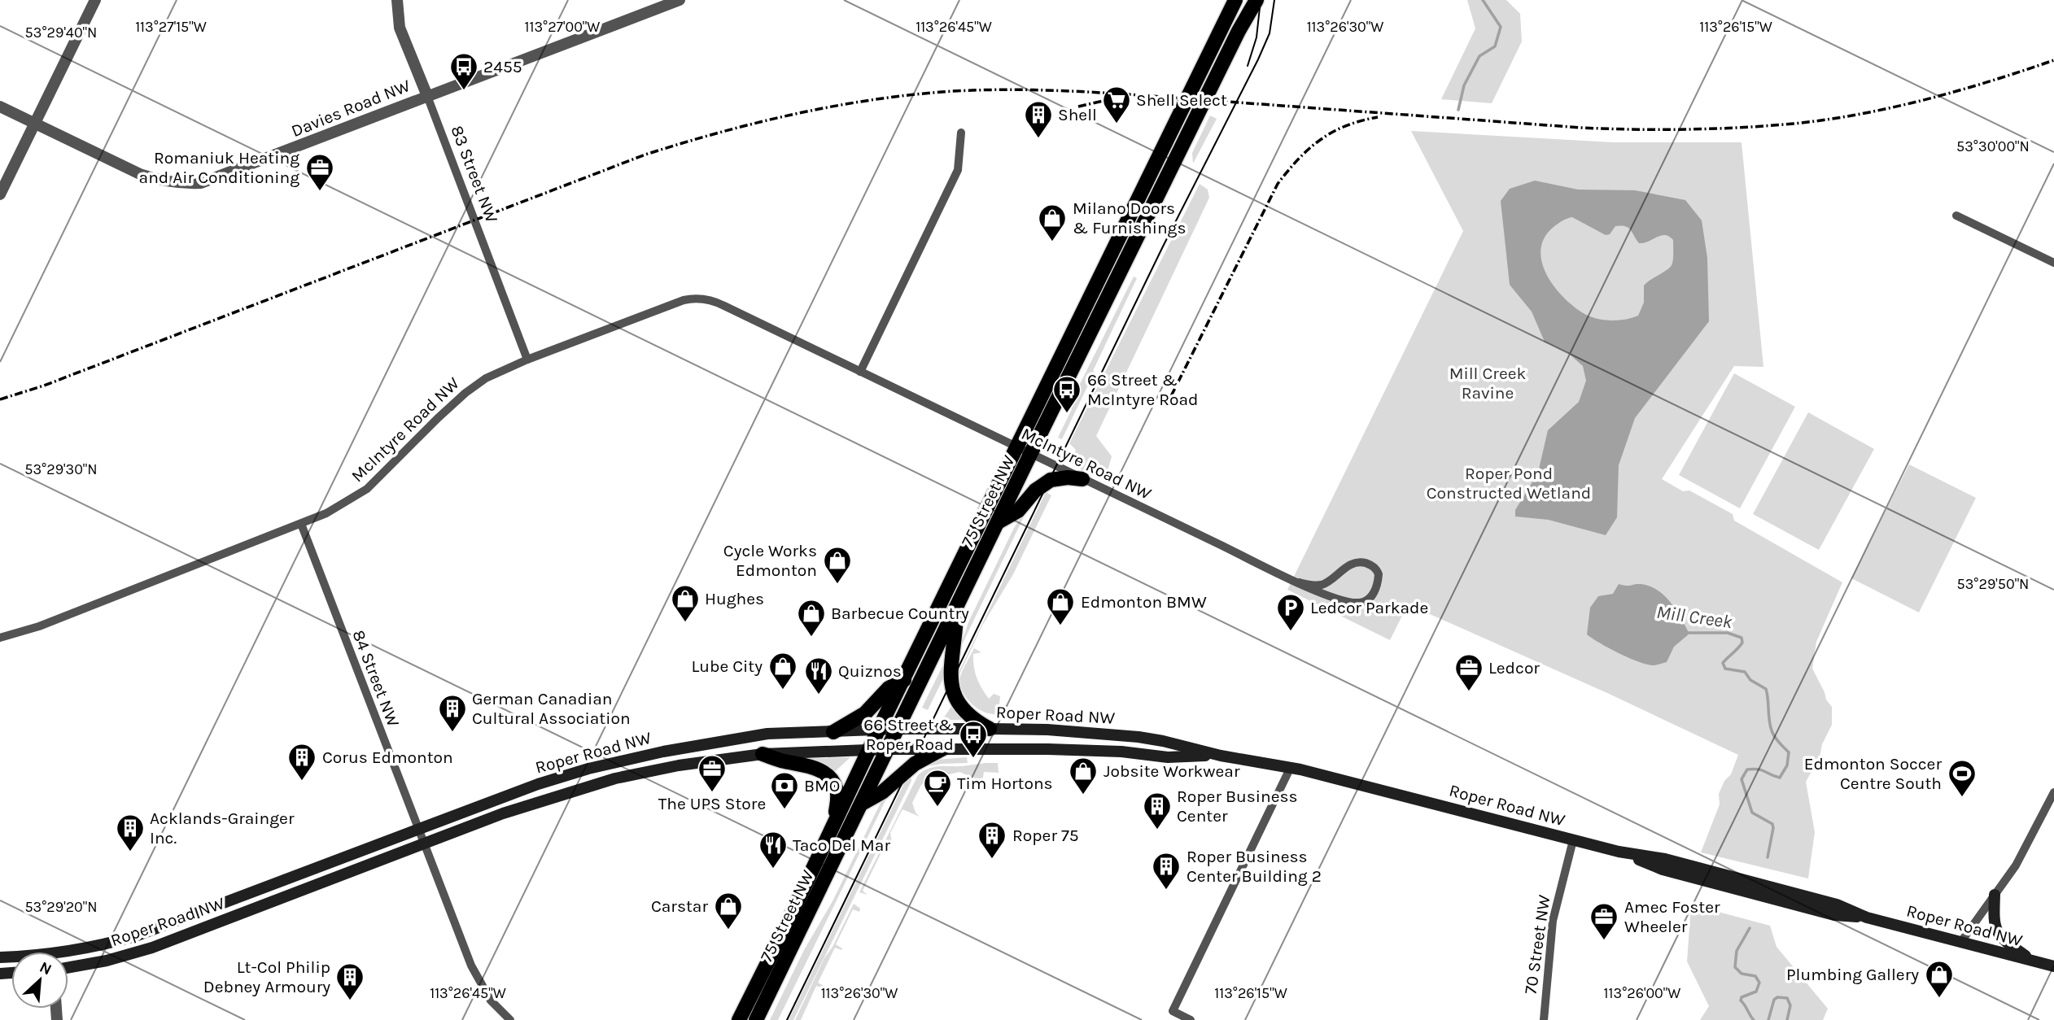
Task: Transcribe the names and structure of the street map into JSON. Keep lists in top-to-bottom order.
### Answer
{
  "streets": {
    "main road": ["75 Street NW", "Roper Road NW"],
    "street": [
      "Davies Road NW",
      "83 Street NW",
      "McIntyre Road NW",
      "84 Street NW",
      "70 Street NW"
    ]
  },
  "crossings": [
    ["Davies Road NW", "83 Street NW"],
    ["83 Street NW", "McIntyre Road NW"],
    ["McIntyre Road NW", "75 Street NW"],
    ["McIntyre Road NW", "84 Street NW"],
    ["75 Street NW", "Roper Road NW"],
    ["84 Street NW", "Roper Road NW"],
    ["Roper Road NW", "70 Street NW"]
  ],
  "water": ["Mill Creek"],
  "parks": ["Mill Creek Ravine", "Roper Pond Constructed Wetland"],
  "places": {
    "bus stop": ["2455", "66 Street & McIntyre Road", "66 Street & Roper Road"],
    "supermarket": ["Shell Select"],
    "building": [
      "Shell",
      "German Canadian Cultural Association",
      "Corus Edmonton",
      "Roper Business Center",
      "Acklands-Grainger Inc.",
      "Roper 75",
      "Roper Business Center Building 2",
      "Lt-Col Philip Debney Armoury"
    ],
    "office": [
      "Romaniuk Heating and Air Conditioning",
      "Ledcor",
      "The UPS Store",
      "Amec Foster Wheeler"
    ],
    "shop": [
      "Milano Doors & Furnishings",
      "Cycle Works Edmonton",
      "Hughes",
      "Edmonton BMW",
      "Barbecue Country",
      "Lube City",
      "Jobsite Workwear",
      "Carstar",
      "Plumbing Gallery"
    ],
    "parking": ["Ledcor Parkade"],
    "restaurant": ["Quiznos", "Taco Del Mar"],
    "sports": ["Edmonton Soccer Centre South"],
    "cafe": ["Tim Hortons"],
    "bank": ["BMO"]
  },
  "north": "top right",
  "coordinates": [
    "113°27'15\"W",
    "113°27'00\"W",
    "113°26'45\"W",
    "113°26'30\"W",
    "113°26'15\"W",
    "53°29'40\"N",
    "53°30'00\"N",
    "53°29'30\"N",
    "53°29'50\"N",
    "53°29'20\"N",
    "113°26'00\"W"
  ]
}
